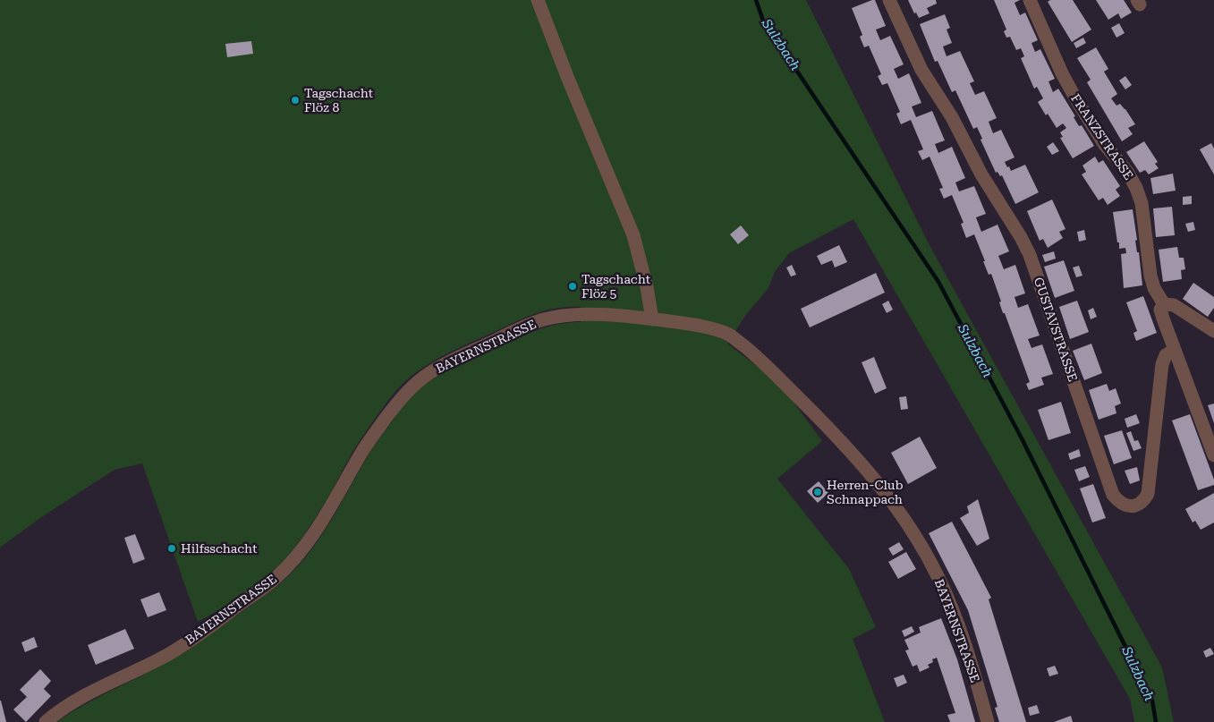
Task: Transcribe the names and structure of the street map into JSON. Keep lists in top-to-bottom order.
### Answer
{
  "streets": {
    "street": ["FRANZSTRASSE", "GUSTAVSTRASSE", "BAYERNSTRASSE"]
  },
  "crossings": [
    ["FRANZSTRASSE", "GUSTAVSTRASSE"]
  ],
  "water": ["Sulzbach"],
  "places": [
    "Tagschacht Flöz 8",
    "Tagschacht Flöz 5",
    "Herren-Club Schnappach",
    "Hilfsschacht"
  ]
}
